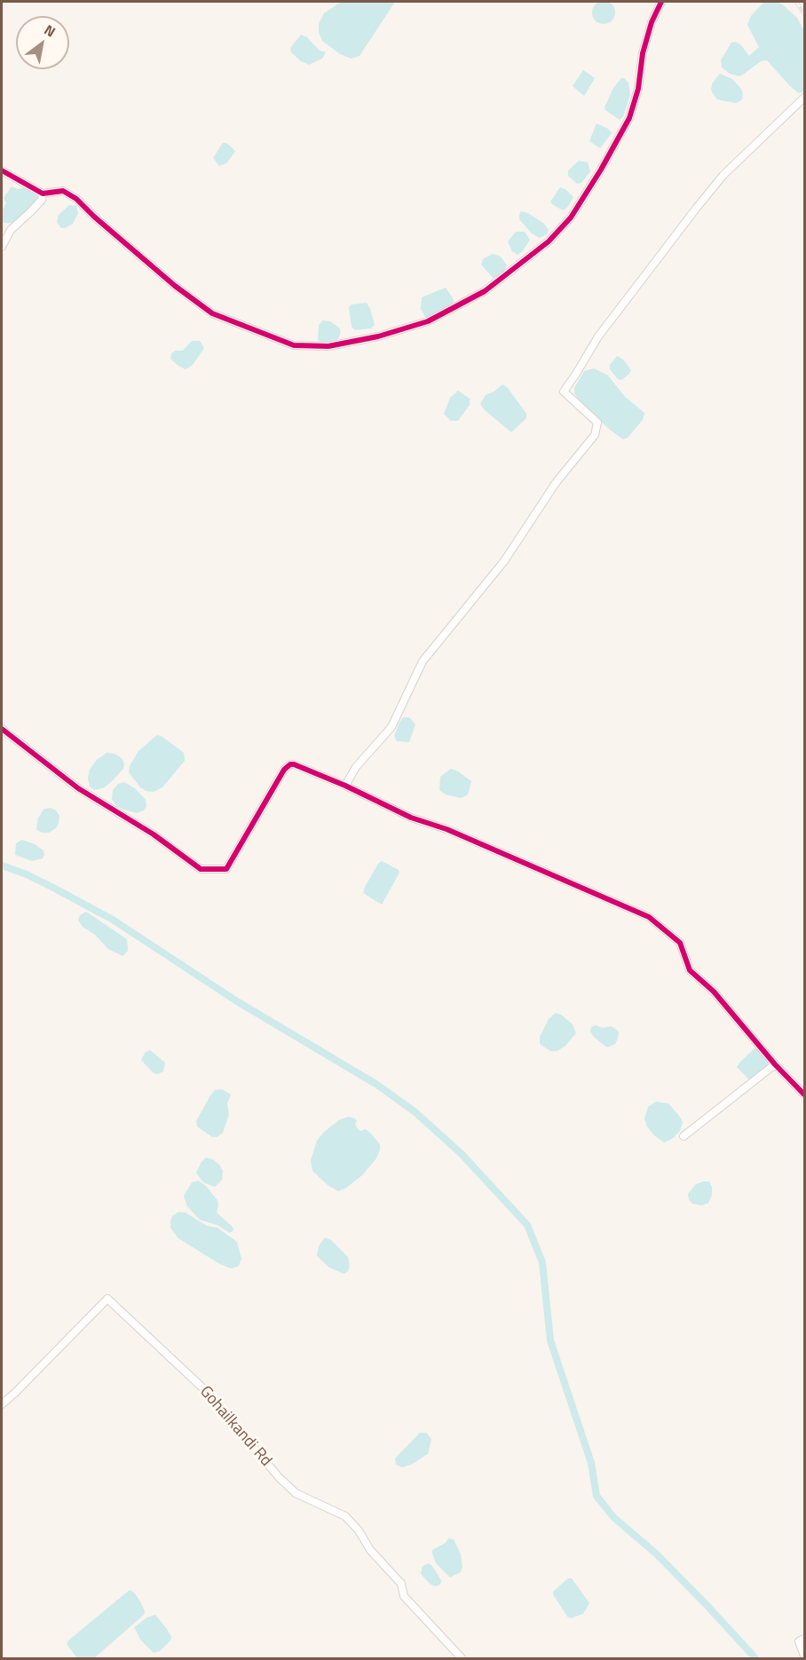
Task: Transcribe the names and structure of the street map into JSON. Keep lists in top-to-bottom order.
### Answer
{
  "streets": {
    "street": ["Gohailkandi Rd"]
  },
  "north": "top right"
}
